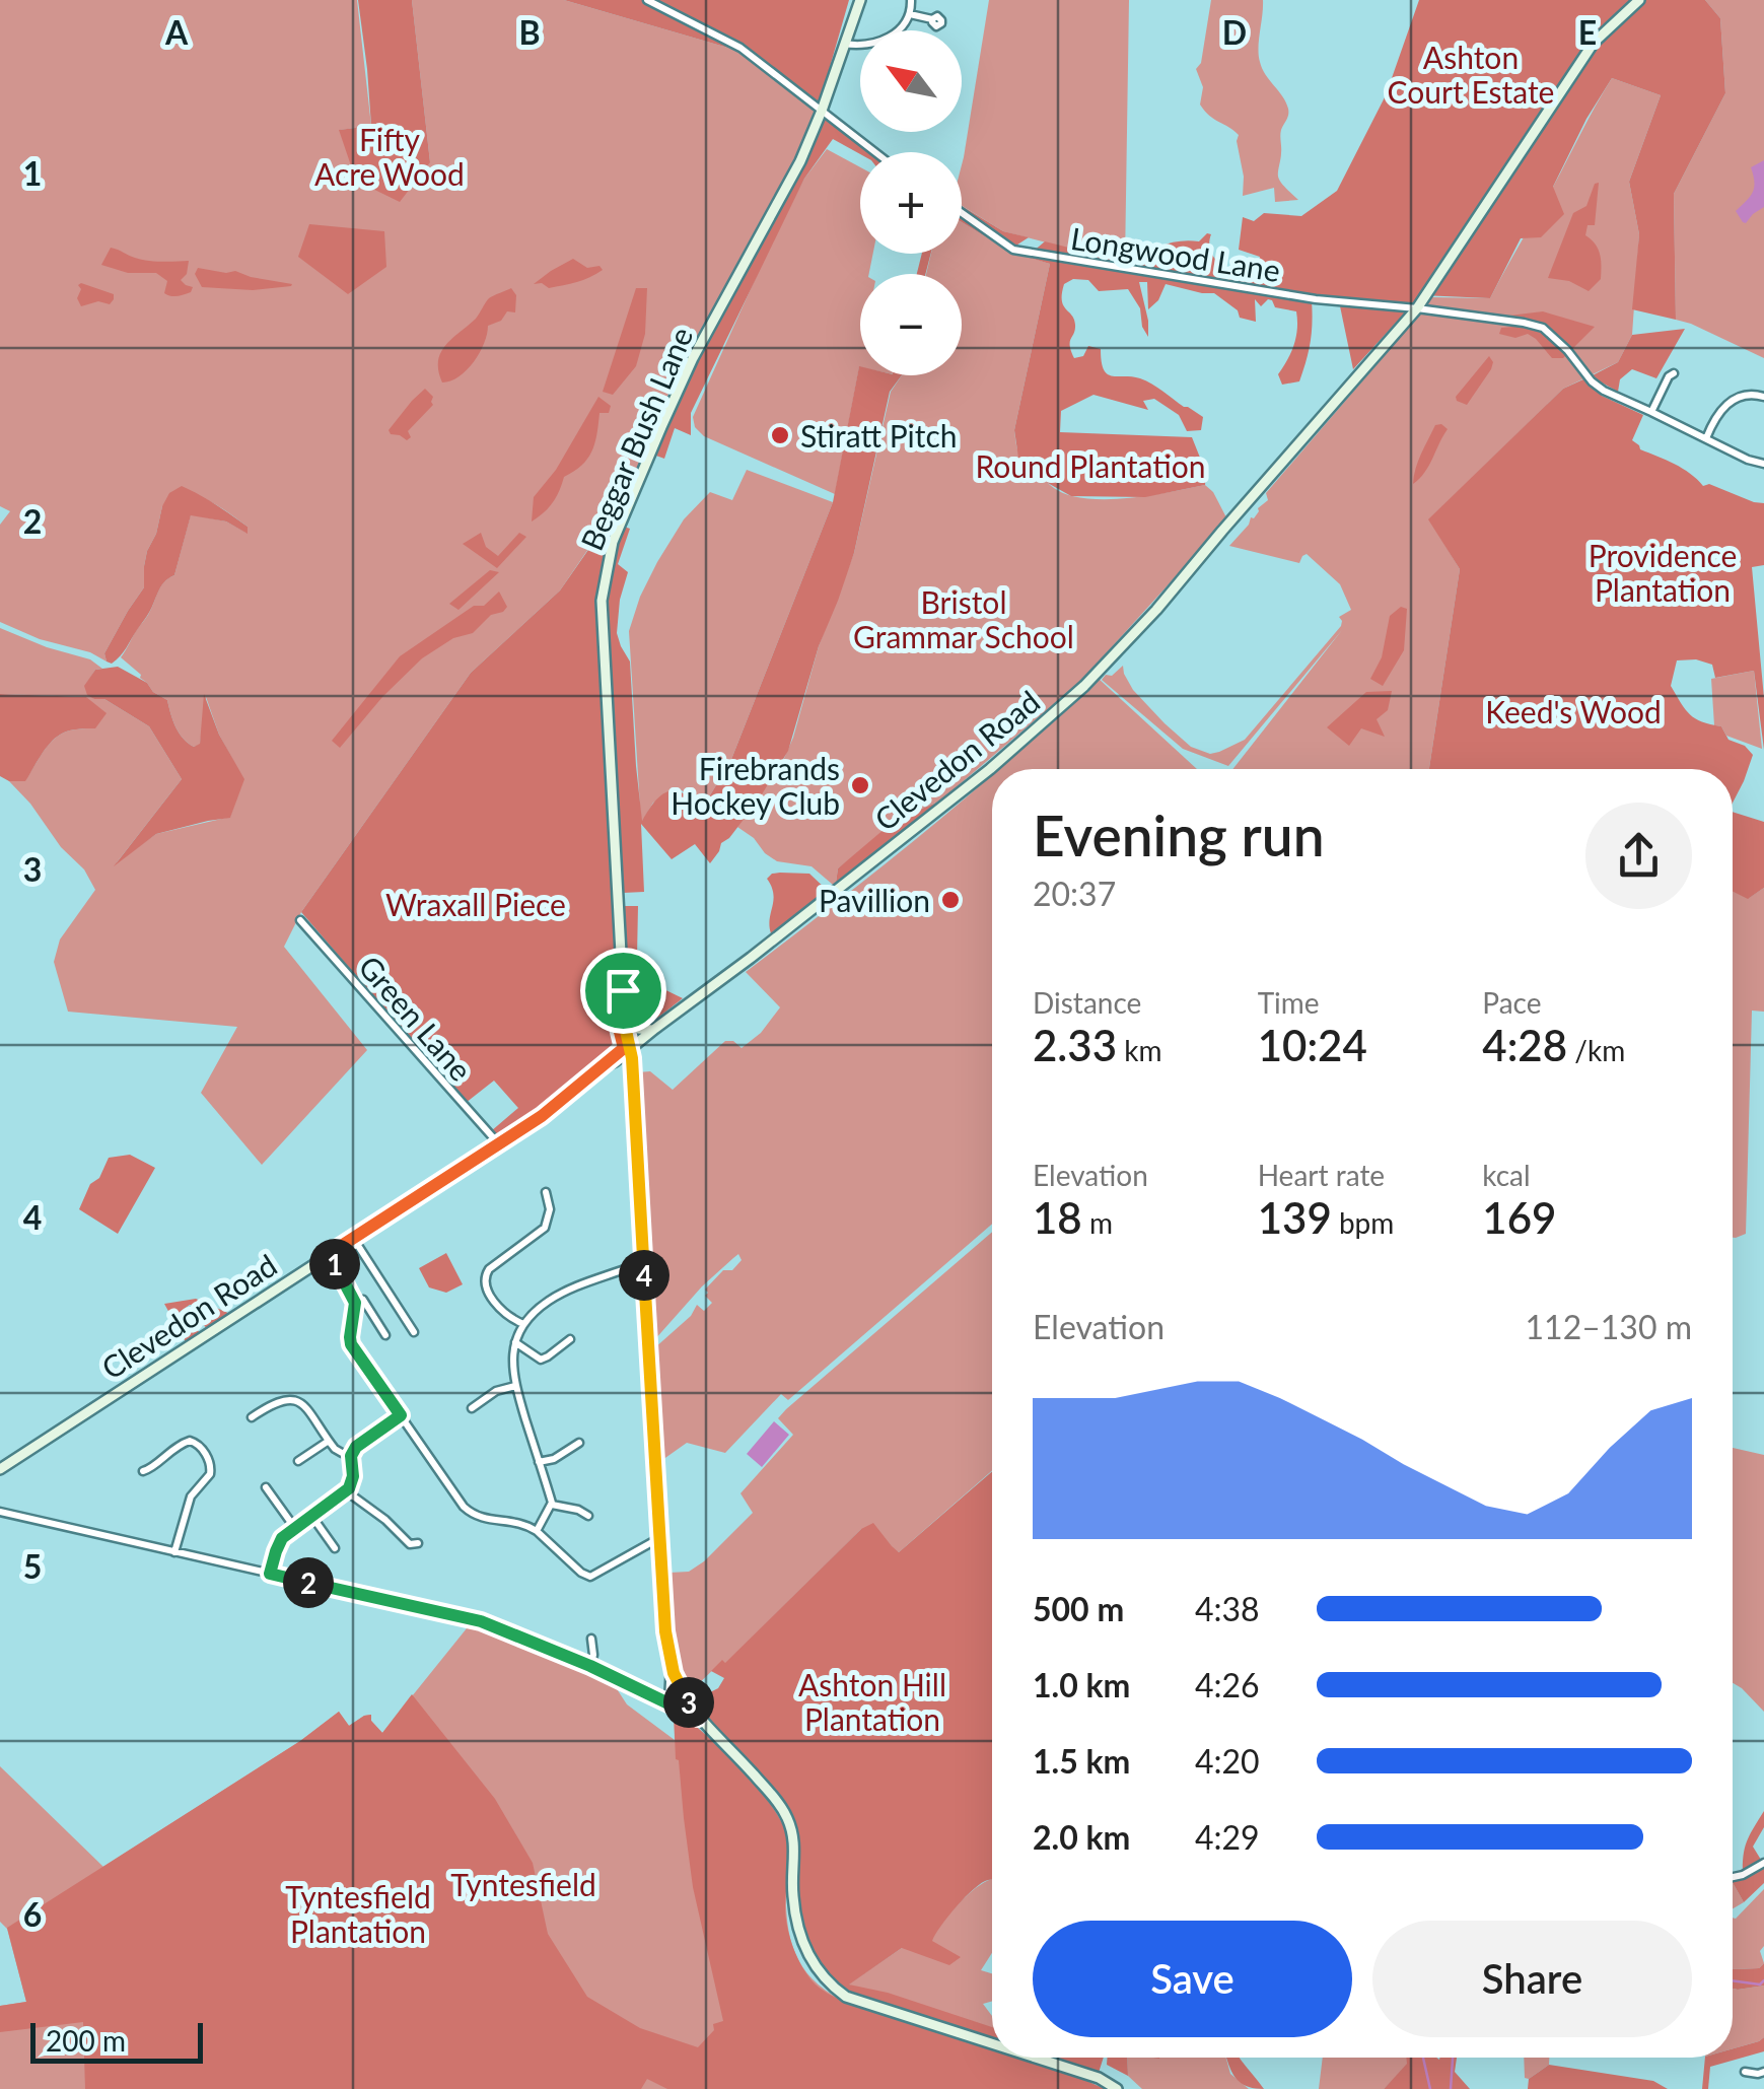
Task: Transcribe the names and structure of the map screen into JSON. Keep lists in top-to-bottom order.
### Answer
{
  "streets": {
    "main road": ["Beggar Bush Lane", "Clevedon Road"],
    "street": ["Longwood Lane", "Green Lane"]
  },
  "crossings": [
    ["Longwood Lane", "Clevedon Road"],
    ["Beggar Bush Lane", "Clevedon Road"],
    ["Clevedon Road", "Green Lane"]
  ],
  "parks": [
    "Ashton Court Estate",
    "Fifty Acre Wood",
    "Round Plantation",
    "Providence Plantation",
    "Bristol Grammar School",
    "Keed's Wood",
    "Wraxall Piece",
    "Ashton Hill Plantation",
    "Tyntesfield",
    "Tyntesfield Plantation"
  ],
  "places": ["Stiratt Pitch", "Firebrands Hockey Club", "Pavillion"],
  "scale_bar": "200 m",
  "north": "top left",
  "page": {
    "map_buttons": ["+", "−"],
    "heading": ["Evening run", "20:37"],
    "stats": [
      ["Distance", "2.33 km"],
      ["Time", "10:24"],
      ["Pace", "4:28 /km"],
      ["Elevation", "18 m"],
      ["Heart rate", "139 bpm"],
      ["kcal", "169"]
    ],
    "pins": [
      "1",
      "4",
      "2",
      "3"
    ],
    "chart": ["Elevation", "112–130 m"],
    "list": [
      {
        "name": "500 m",
        "note": "4:38"
      },
      {
        "name": "1.0 km",
        "note": "4:26"
      },
      {
        "name": "1.5 km",
        "note": "4:20"
      },
      {
        "name": "2.0 km",
        "note": "4:29"
      }
    ],
    "buttons": ["Save", "Share"],
    "scale": "200 m"
  },
  "grid": {
    "columns": [
      "A",
      "B",
      "D",
      "E"
    ],
    "rows": [
      "1",
      "2",
      "3",
      "4",
      "5",
      "6"
    ]
  }
}
